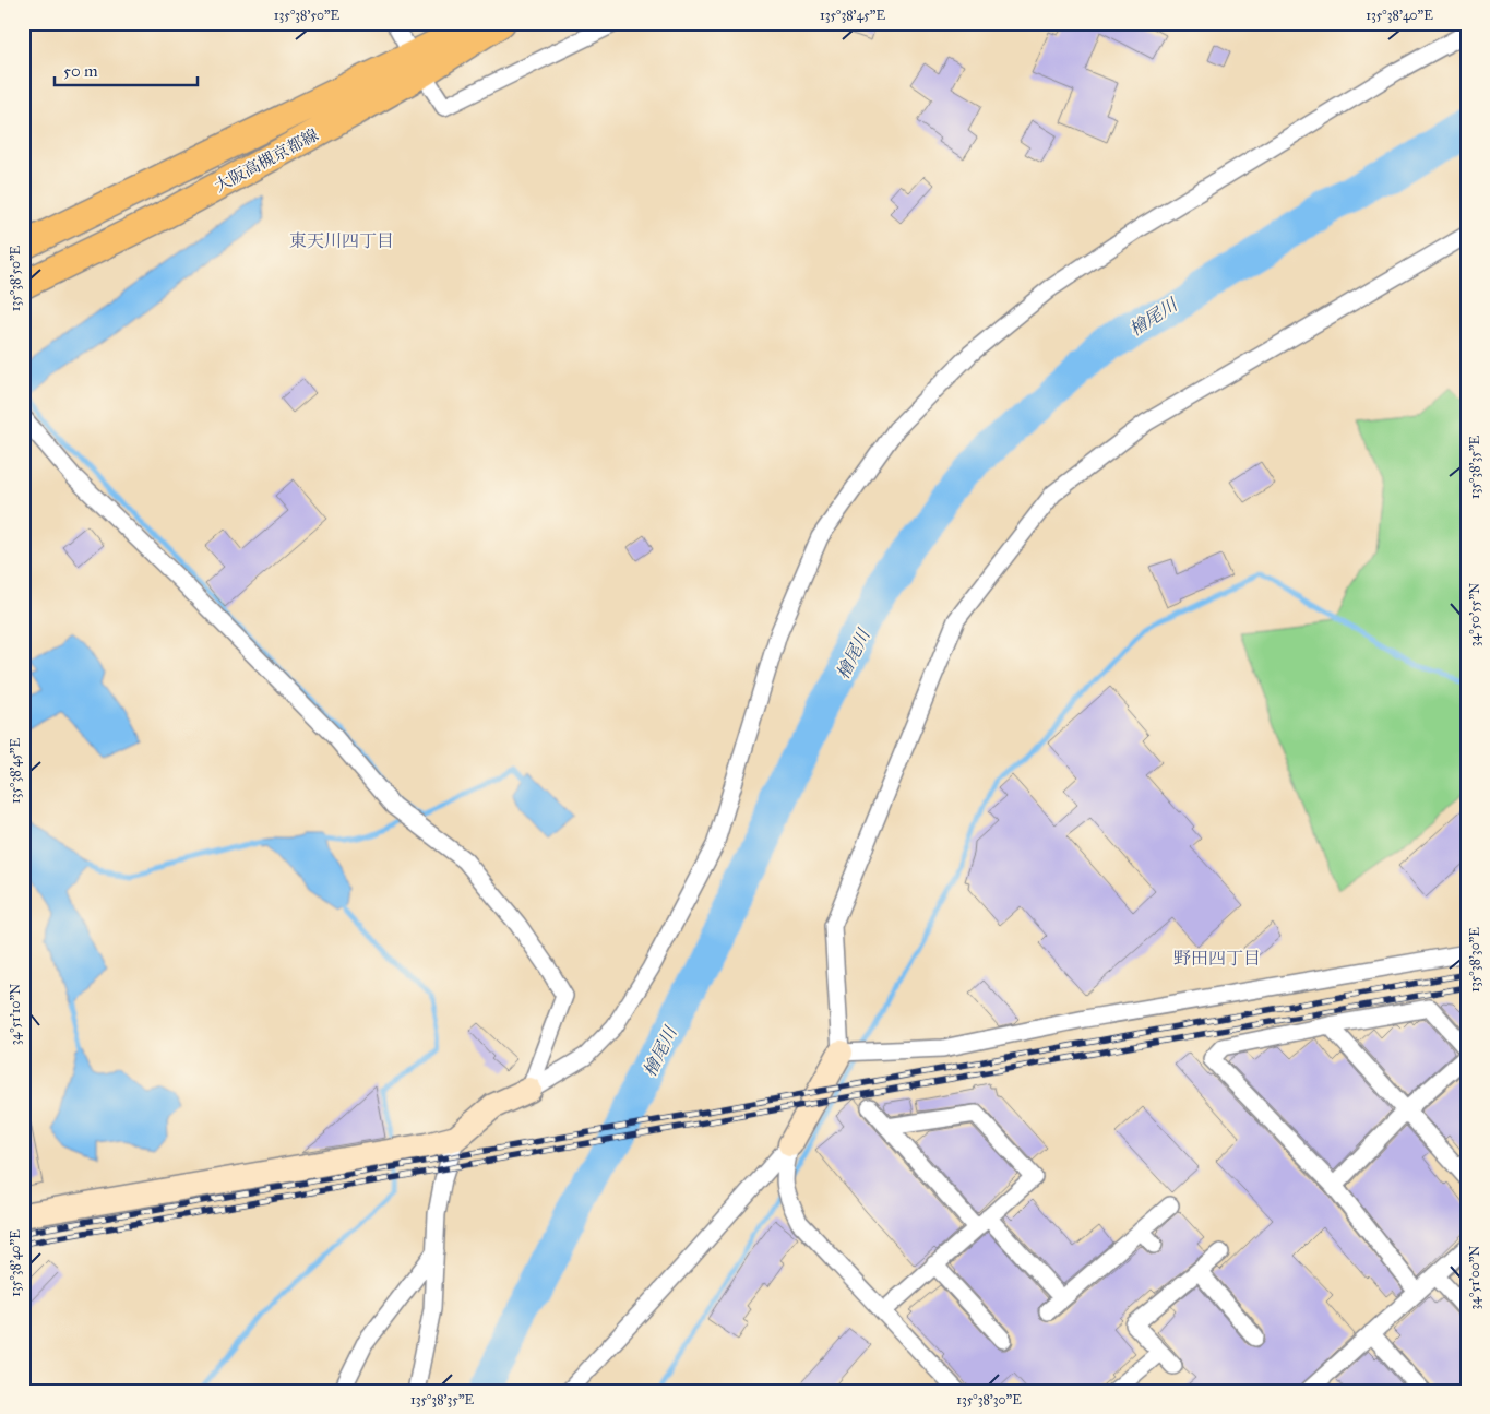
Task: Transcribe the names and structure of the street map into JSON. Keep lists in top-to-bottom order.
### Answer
{
  "streets": {
    "main road": ["大阪高槻京都線"]
  },
  "districts": ["東天川四丁目", "野田四丁目"],
  "water": ["檜尾川"],
  "scale_bar": "50 m",
  "coordinates": [
    "135°38'50\"E",
    "135°38'45\"E",
    "135°38'40\"E",
    "135°38'35\"E",
    "34°50'55\"N",
    "135°38'30\"E",
    "34°51'10\"N",
    "34°51'00\"N"
  ]
}
